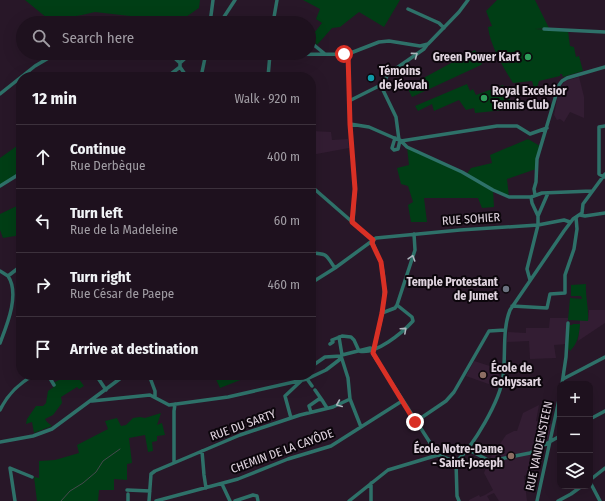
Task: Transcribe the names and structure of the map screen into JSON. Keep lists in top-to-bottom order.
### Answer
{
  "streets": {
    "street": [
      "RUE SOHIER",
      "RUE DU SARTY",
      "RUE VANDENSTEEN",
      "CHEMIN DE LA CAYÔDE"
    ]
  },
  "places": [
    "Green Power Kart",
    "Témoins de Jéovah",
    "Royal Excelsior Tennis Club",
    "Temple Protestant de Jumet",
    "École de Gohyssart",
    "École Notre-Dame - Saint-Joseph"
  ],
  "page": {
    "search": "Search here",
    "heading": ["12 min", "Walk · 920 m"],
    "list": [
      ["Continue", "Rue Derbèque", "400 m"],
      ["Turn left", "Rue de la Madeleine", "60 m"],
      ["Turn right", "Rue César de Paepe", "460 m"],
      "Arrive at destination"
    ],
    "map_buttons": ["+", "−"]
  }
}
